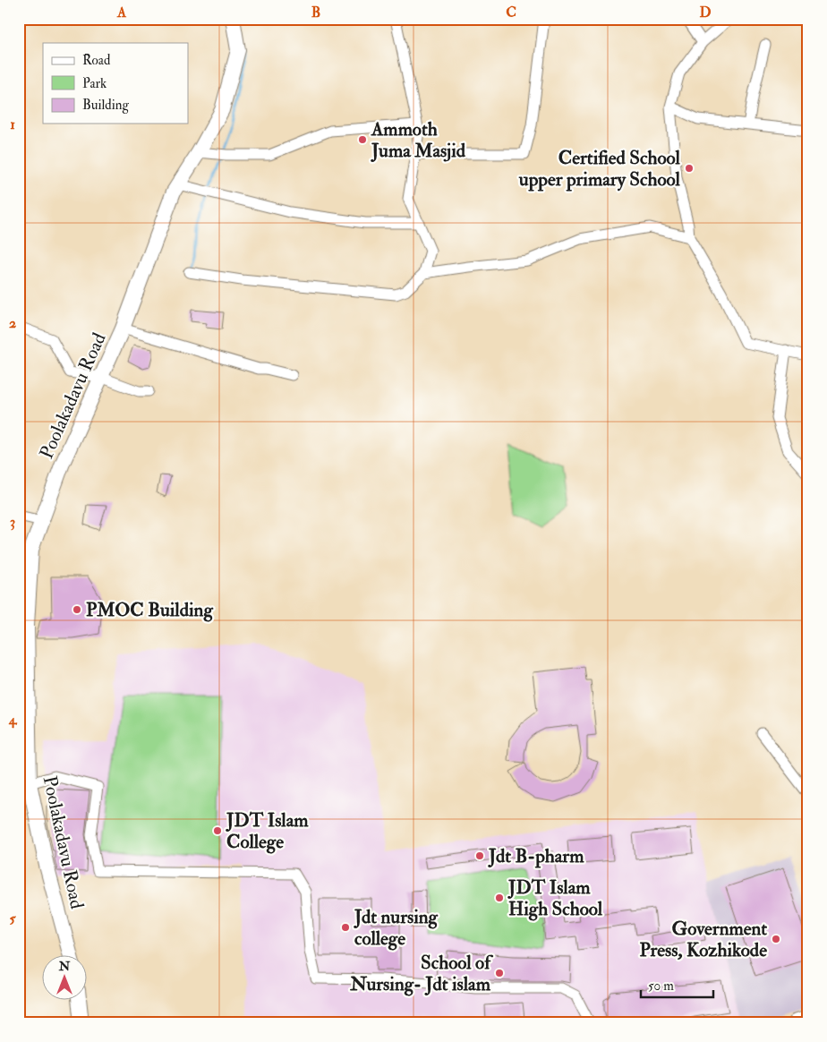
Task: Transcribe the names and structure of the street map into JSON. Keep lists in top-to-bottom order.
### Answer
{
  "streets": {
    "street": ["Poolakadavu Road"]
  },
  "places": [
    "Ammoth Juma Masjid",
    "Certified School upper primary School",
    "PMOC Building",
    "JDT Islam College",
    "Jdt B-pharm",
    "JDT Islam High School",
    "Jdt nursing college",
    "Government Press, Kozhikode",
    "School of Nursing- Jdt islam"
  ],
  "legend": ["Road", "Park", "Building"],
  "scale_bar": "50 m",
  "north": "top",
  "grid": {
    "columns": [
      "A",
      "B",
      "C",
      "D"
    ],
    "rows": [
      "1",
      "2",
      "3",
      "4",
      "5"
    ]
  }
}
